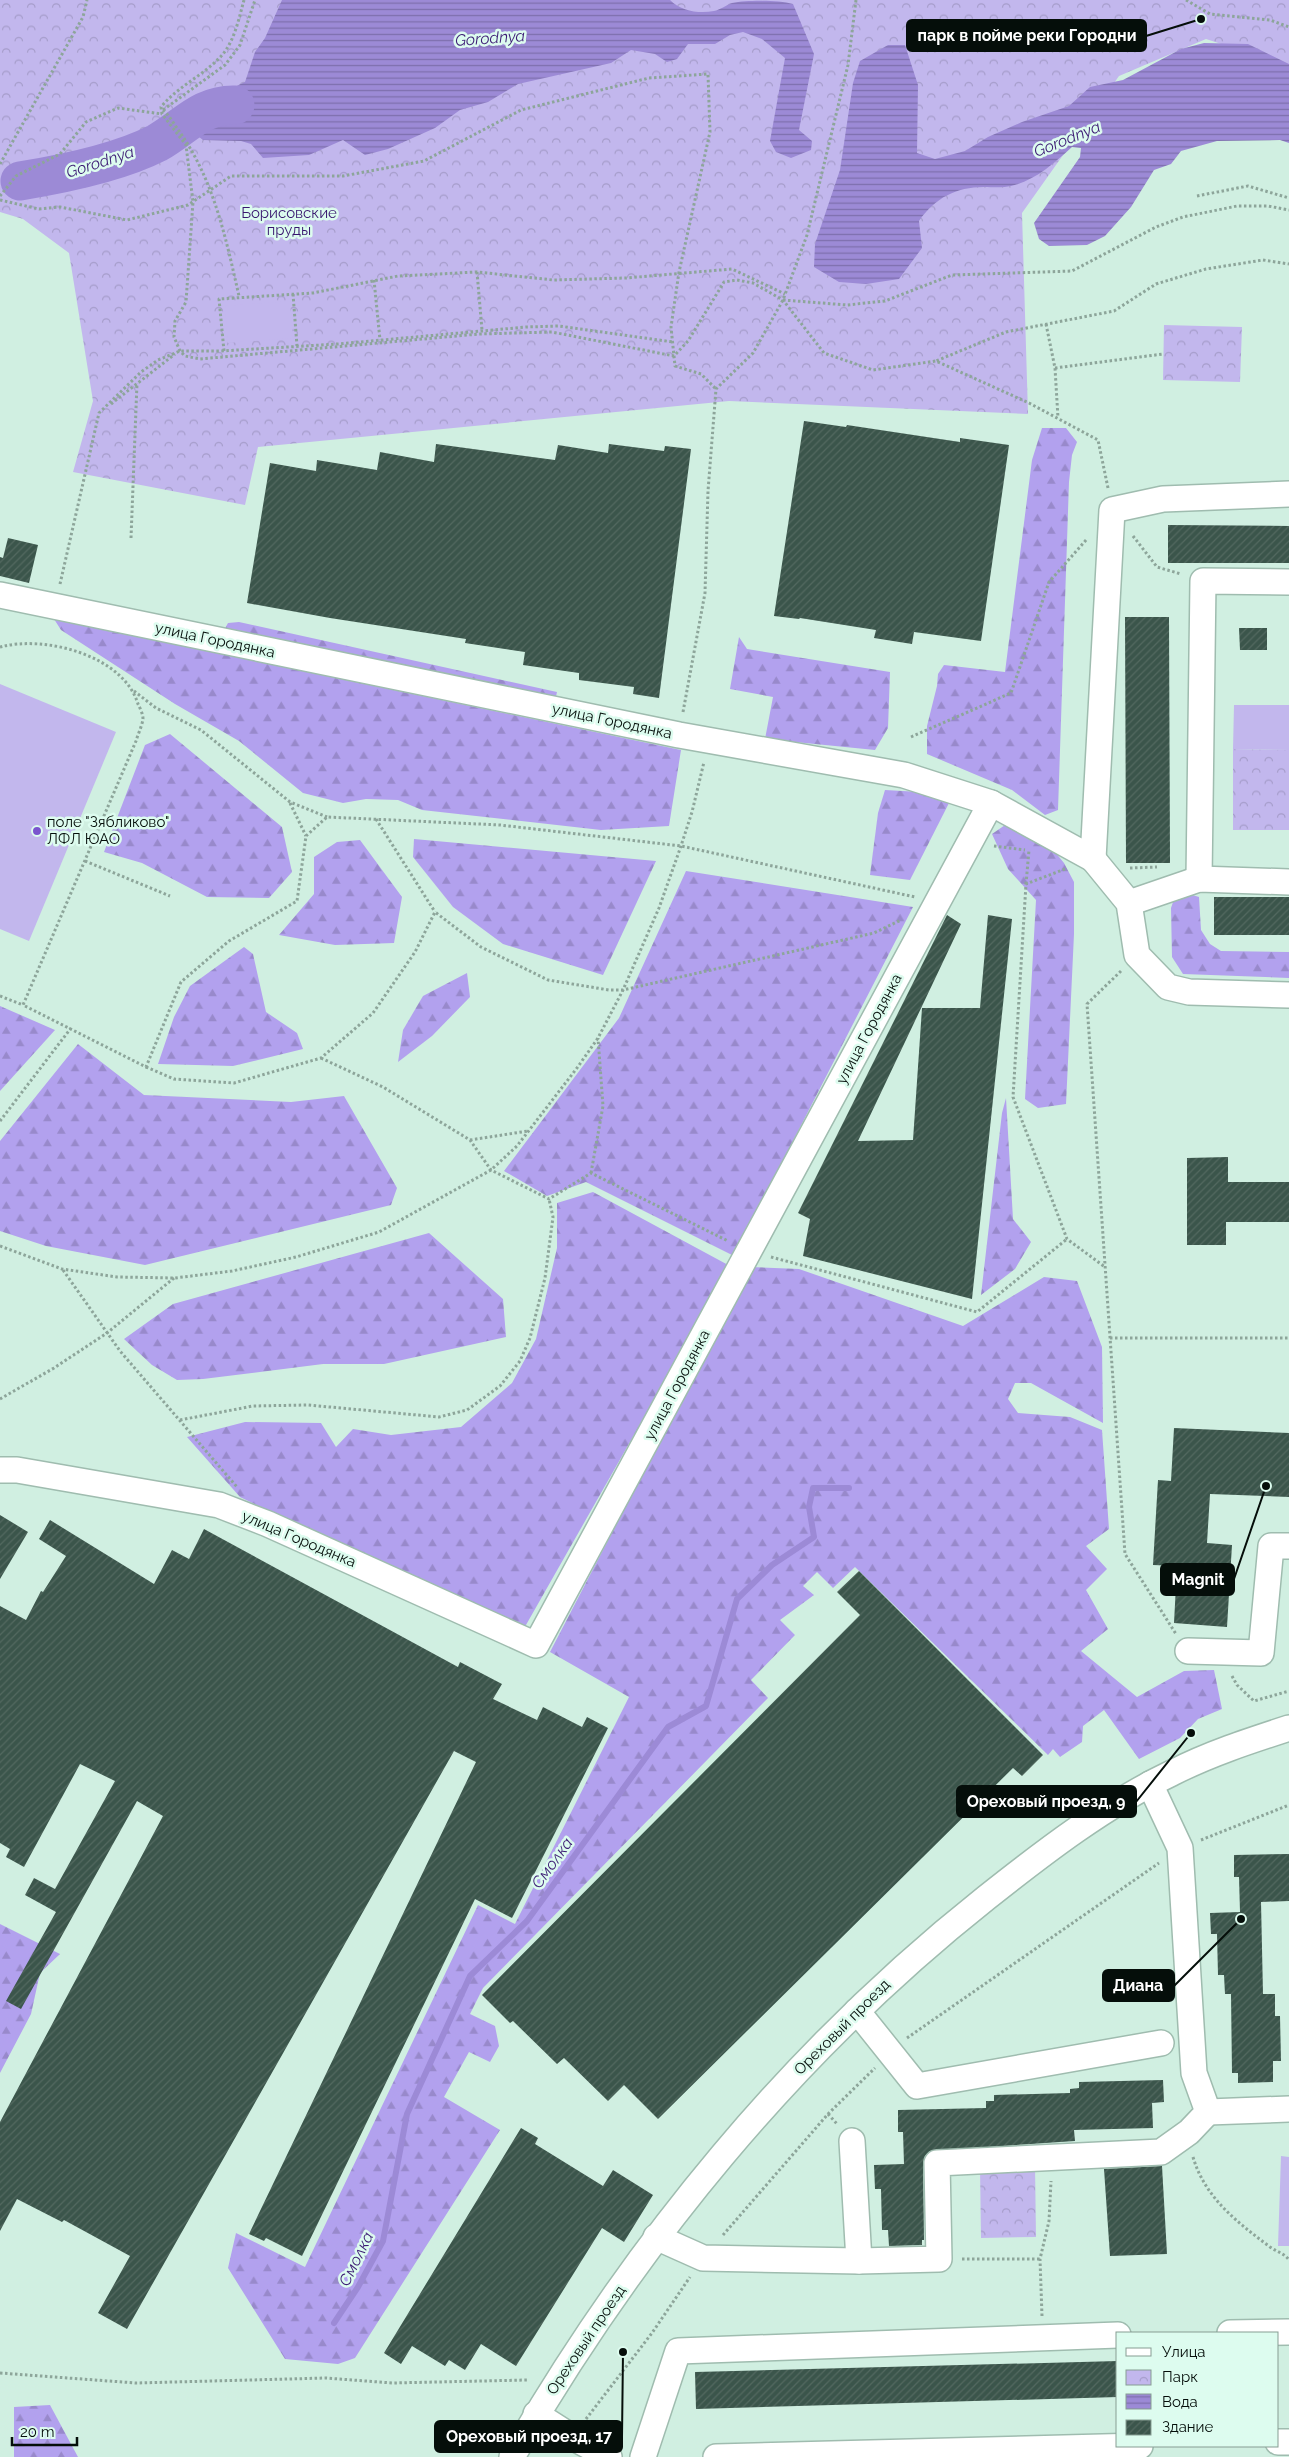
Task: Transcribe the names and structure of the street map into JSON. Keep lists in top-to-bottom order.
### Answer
{
  "streets": {
    "street": ["улица Городянка", "Ореховый проезд"]
  },
  "water": ["Gorodnya", "Смолка"],
  "parks": ["Борисовские пруды"],
  "places": [
    "парк в пойме реки Городни",
    "поле \"Зябликово\" ЛФЛ ЮАО",
    "Magnit",
    "Ореховый проезд, 9",
    "Диана",
    "Ореховый проезд, 17"
  ],
  "legend": [
    "Улица",
    "Парк",
    "Вода",
    "Здание"
  ],
  "scale_bar": "20 m"
}
